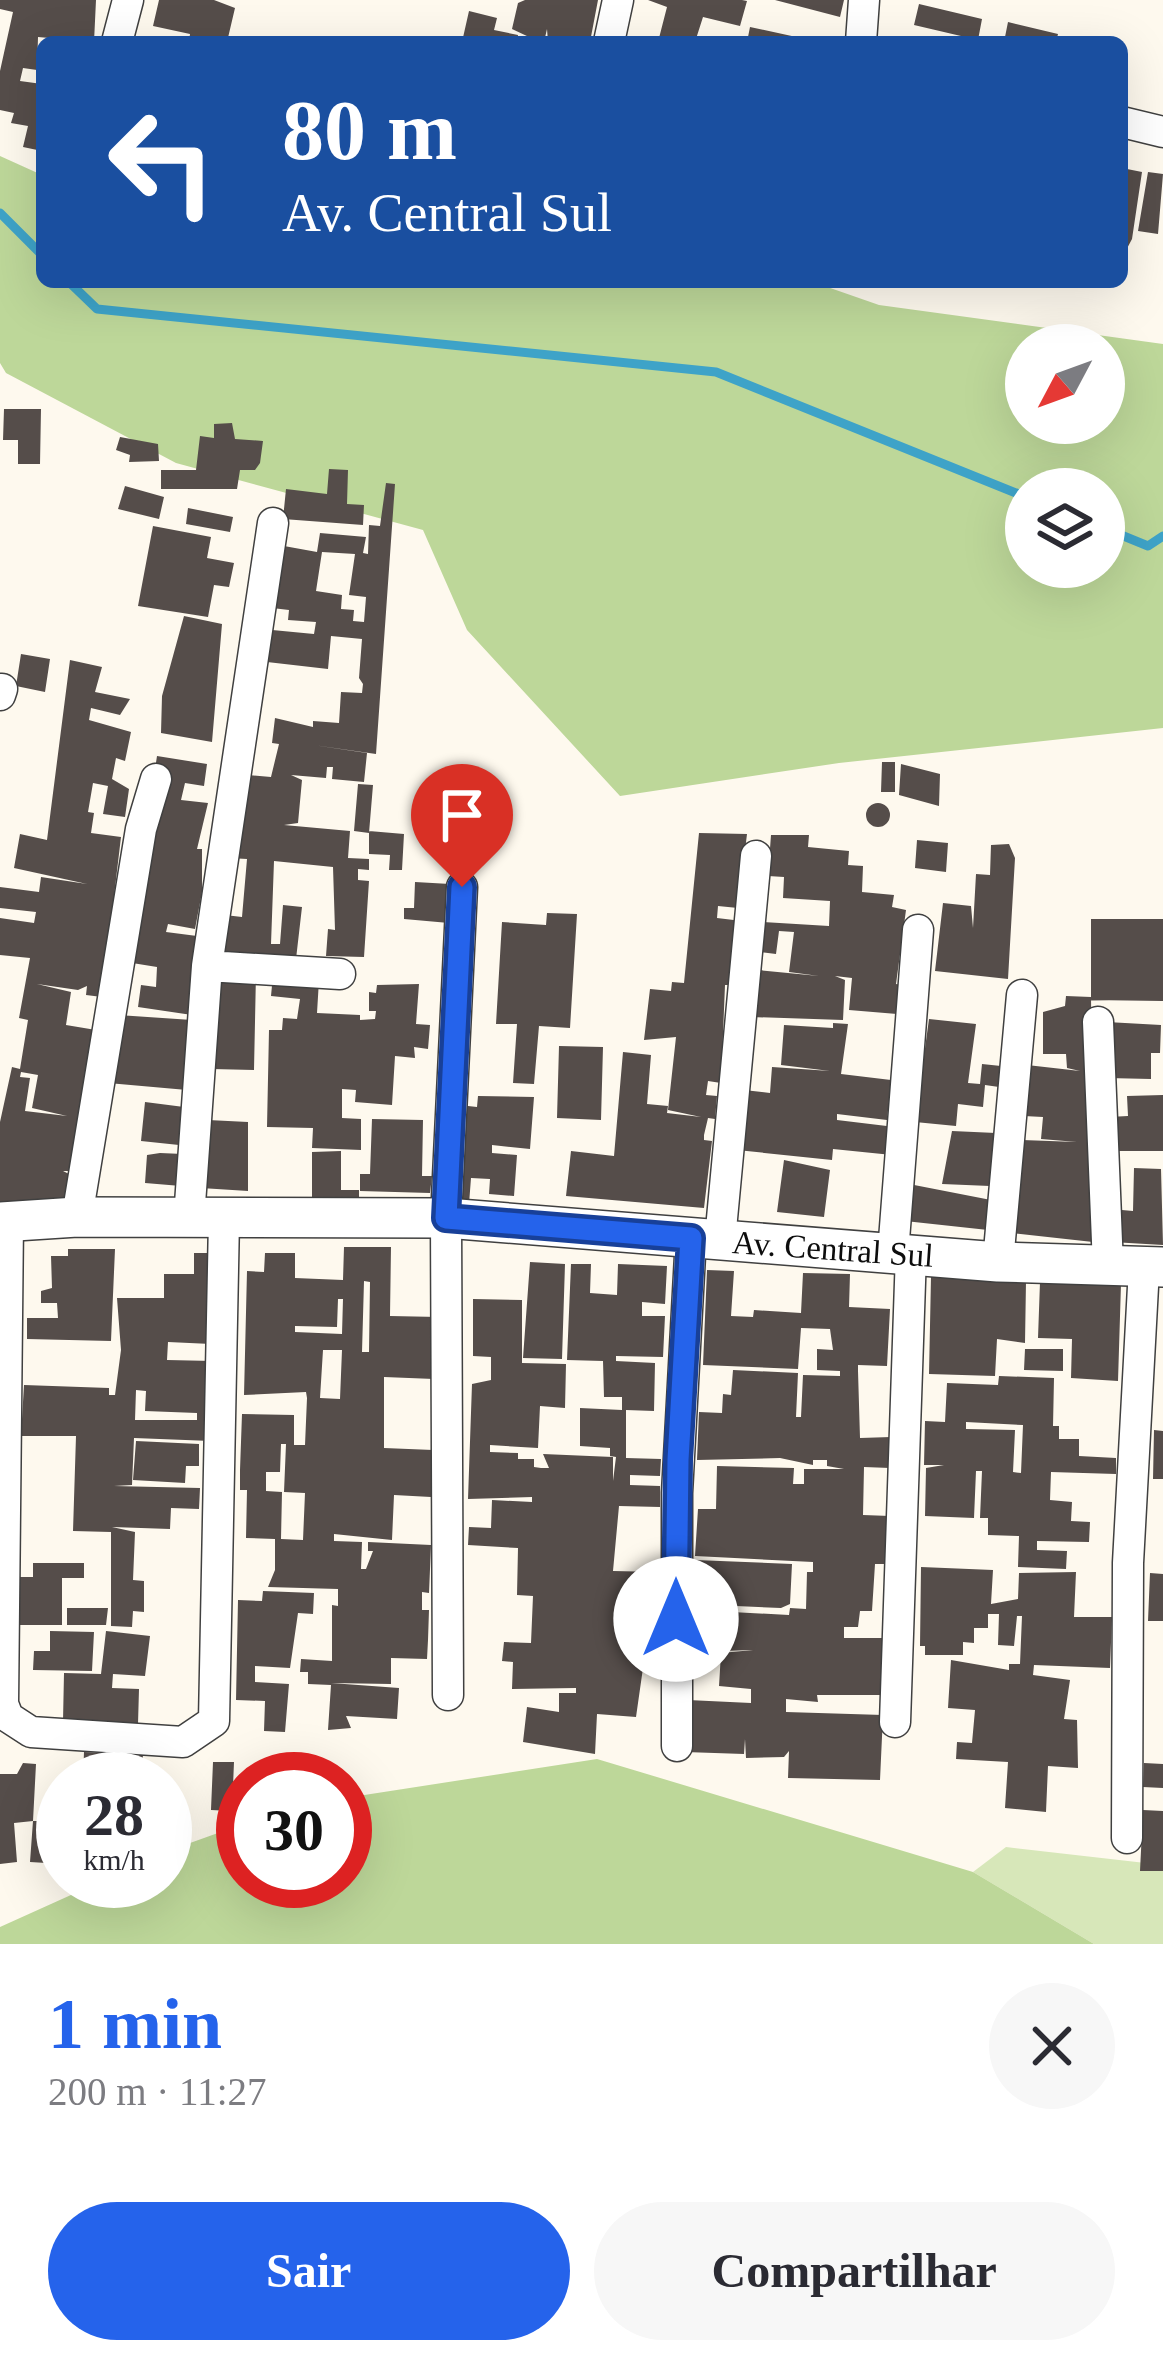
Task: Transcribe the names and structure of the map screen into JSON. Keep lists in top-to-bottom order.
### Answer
{
  "streets": {
    "street": ["Av. Central Sul"]
  },
  "north": "bottom left",
  "page": {
    "turn": ["80 m", "Av. Central Sul"],
    "speed": "28 km/h",
    "limit": "30",
    "heading": ["1 min", "200 m · 11:27"],
    "buttons": ["Sair", "Compartilhar"]
  }
}
